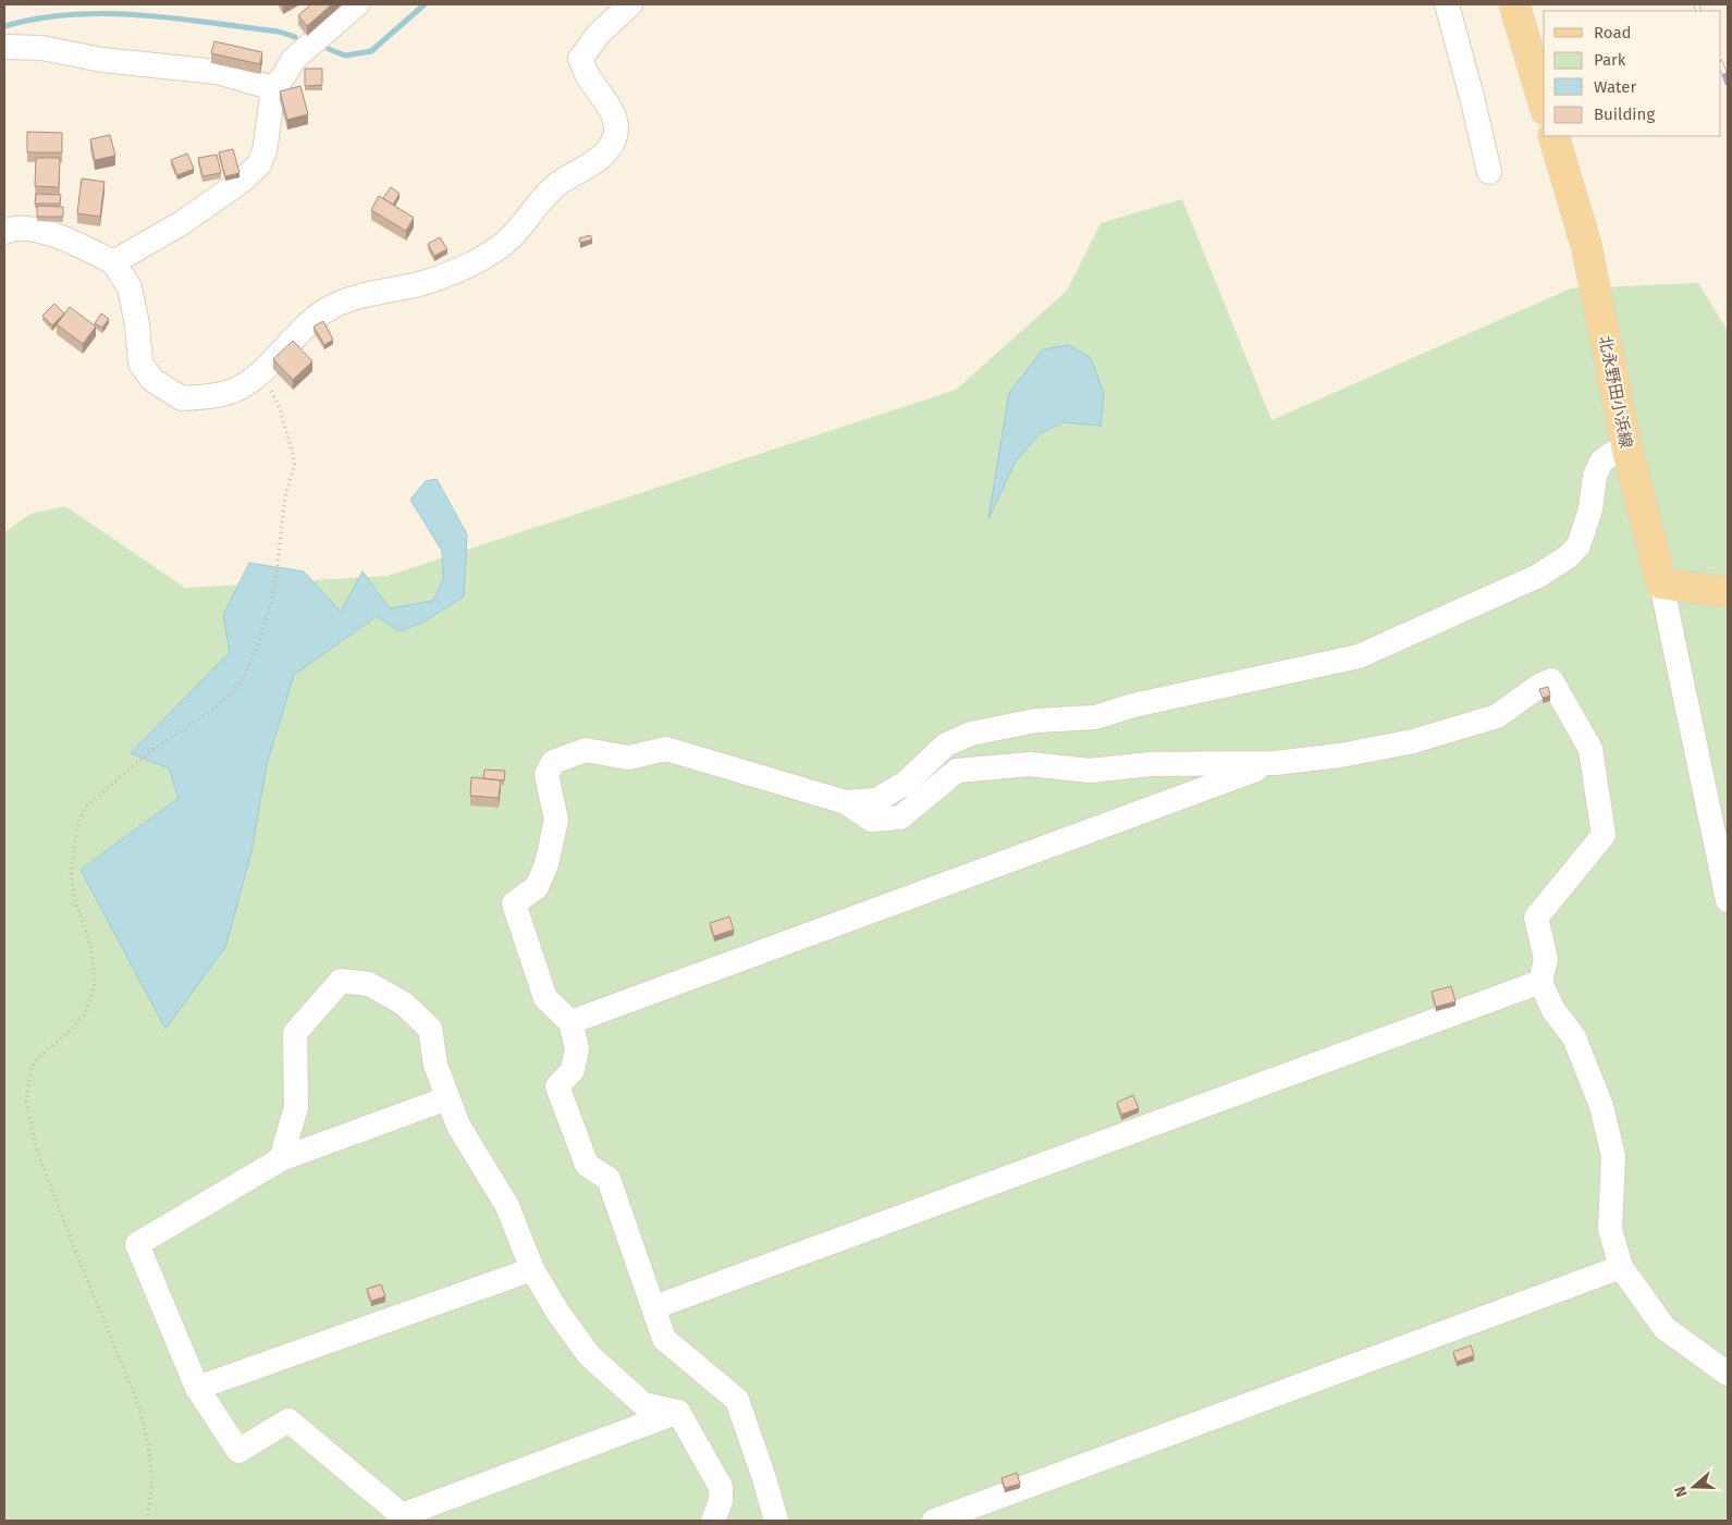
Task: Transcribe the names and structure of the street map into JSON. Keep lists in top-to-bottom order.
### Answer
{
  "streets": {
    "main road": ["北永野田小浜線"]
  },
  "legend": [
    "Road",
    "Park",
    "Water",
    "Building"
  ],
  "north": "left"
}
